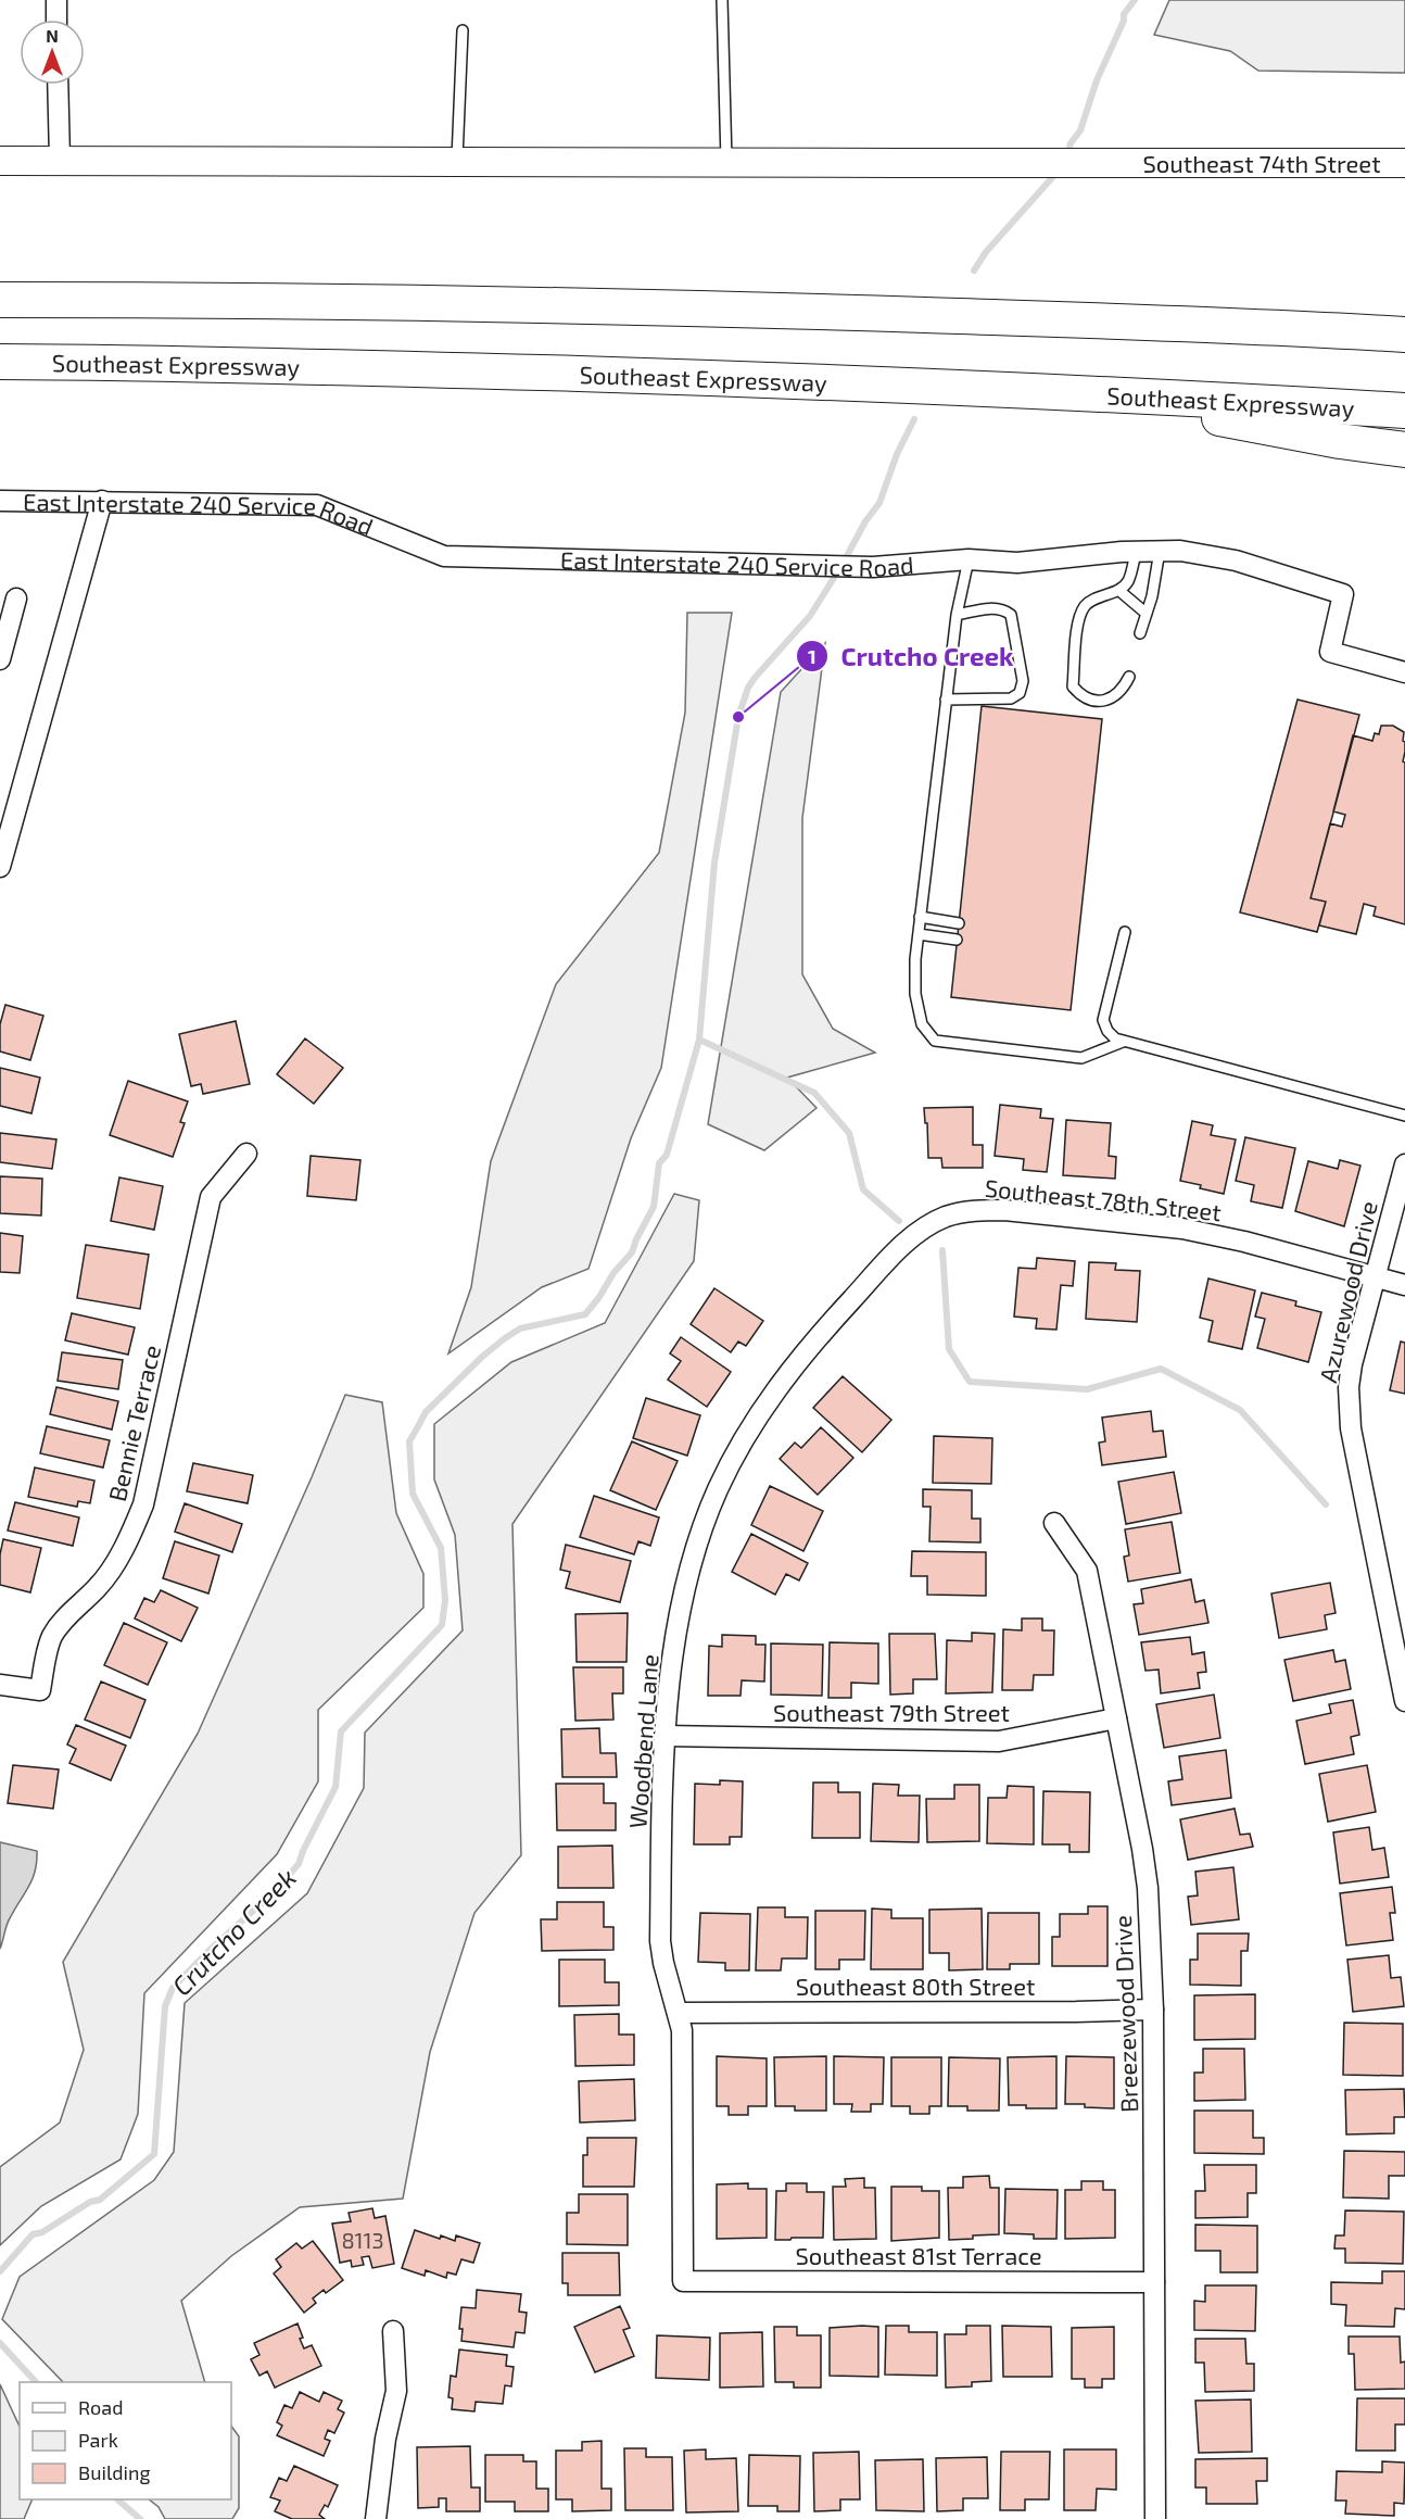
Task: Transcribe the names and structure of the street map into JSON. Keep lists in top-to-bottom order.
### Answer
{
  "streets": {
    "highway": ["Southeast Expressway"],
    "street": [
      "Southeast 74th Street",
      "East Interstate 240 Service Road",
      "Southeast 78th Street",
      "Azurewood Drive",
      "Bennie Terrace",
      "Southeast 79th Street",
      "Woodbend Lane",
      "Southeast 80th Street",
      "Breezewood Drive",
      "Southeast 81st Terrace"
    ]
  },
  "crossings": [
    ["Southeast 78th Street", "Azurewood Drive"],
    ["Southeast 78th Street", "Woodbend Lane"],
    ["Southeast 79th Street", "Woodbend Lane"],
    ["Southeast 79th Street", "Breezewood Drive"],
    ["Woodbend Lane", "Southeast 80th Street"],
    ["Woodbend Lane", "Southeast 81st Terrace"],
    ["Southeast 80th Street", "Breezewood Drive"],
    ["Breezewood Drive", "Southeast 81st Terrace"]
  ],
  "water": ["Crutcho Creek"],
  "places": ["Crutcho Creek"],
  "house_numbers": ["8113"],
  "legend": ["Road", "Park", "Building"],
  "north": "top"
}
